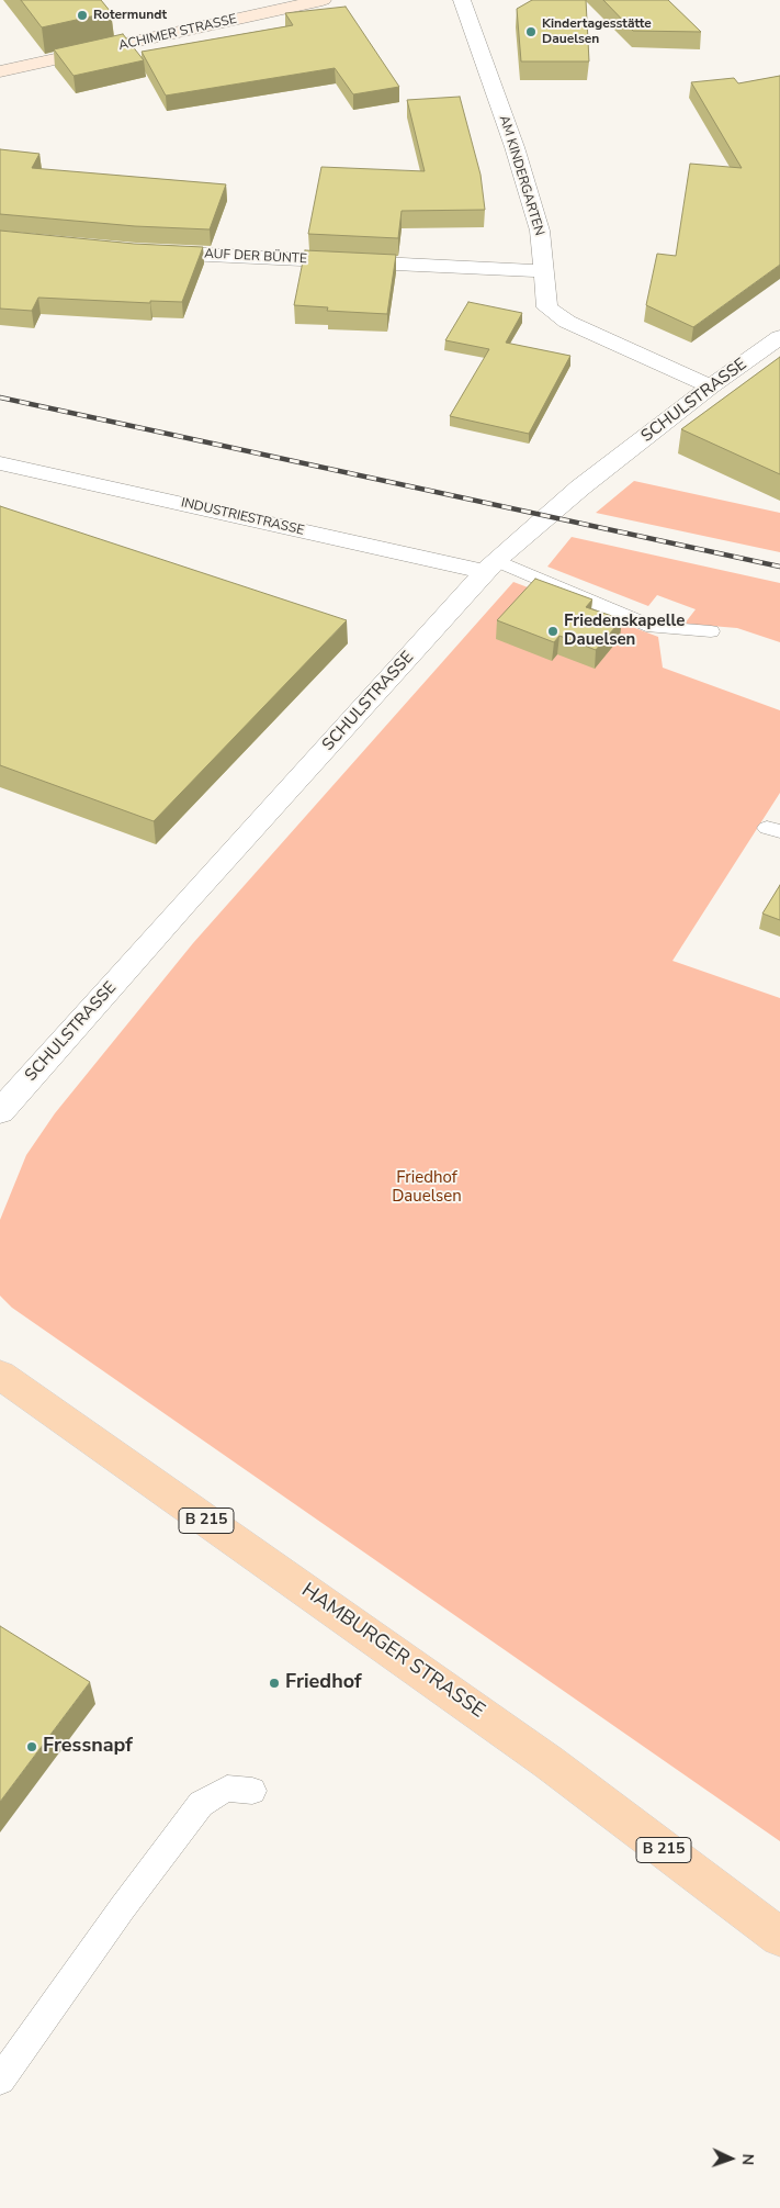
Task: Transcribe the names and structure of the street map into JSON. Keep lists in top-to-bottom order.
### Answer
{
  "streets": {
    "main road": ["ACHIMER STRASSE", "B 215", "HAMBURGER STRASSE"],
    "street": [
      "AM KINDERGARTEN",
      "AUF DER BÜNTE",
      "SCHULSTRASSE",
      "INDUSTRIESTRASSE"
    ]
  },
  "crossings": [
    ["AM KINDERGARTEN", "AUF DER BÜNTE"],
    ["AM KINDERGARTEN", "SCHULSTRASSE"],
    ["SCHULSTRASSE", "INDUSTRIESTRASSE"]
  ],
  "parks": ["Friedhof Dauelsen"],
  "places": [
    "Rotermundt",
    "Kindertagesstätte Dauelsen",
    "Friedenskapelle Dauelsen",
    "Friedhof",
    "Fressnapf"
  ],
  "north": "right"
}
